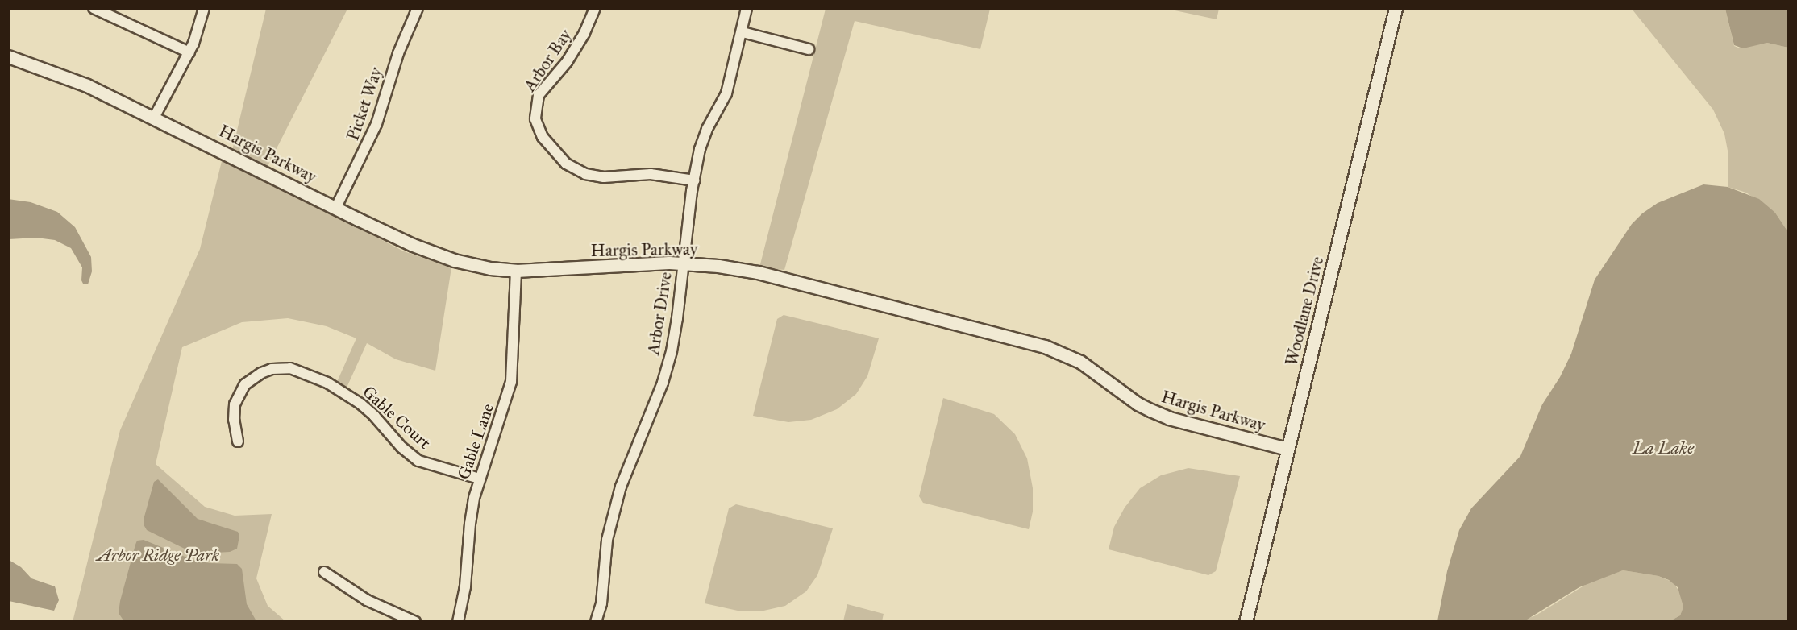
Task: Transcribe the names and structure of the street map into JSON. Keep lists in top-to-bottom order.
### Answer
{
  "streets": {
    "street": [
      "Arbor Bay",
      "Picket Way",
      "Hargis Parkway",
      "Woodlane Drive",
      "Arbor Drive",
      "Gable Court",
      "Gable Lane"
    ]
  },
  "crossings": [
    ["Arbor Bay", "Arbor Drive"],
    ["Picket Way", "Hargis Parkway"],
    ["Hargis Parkway", "Woodlane Drive"],
    ["Hargis Parkway", "Arbor Drive"],
    ["Hargis Parkway", "Gable Lane"],
    ["Gable Court", "Gable Lane"]
  ],
  "water": ["La Lake"],
  "parks": ["Arbor Ridge Park"]
}
